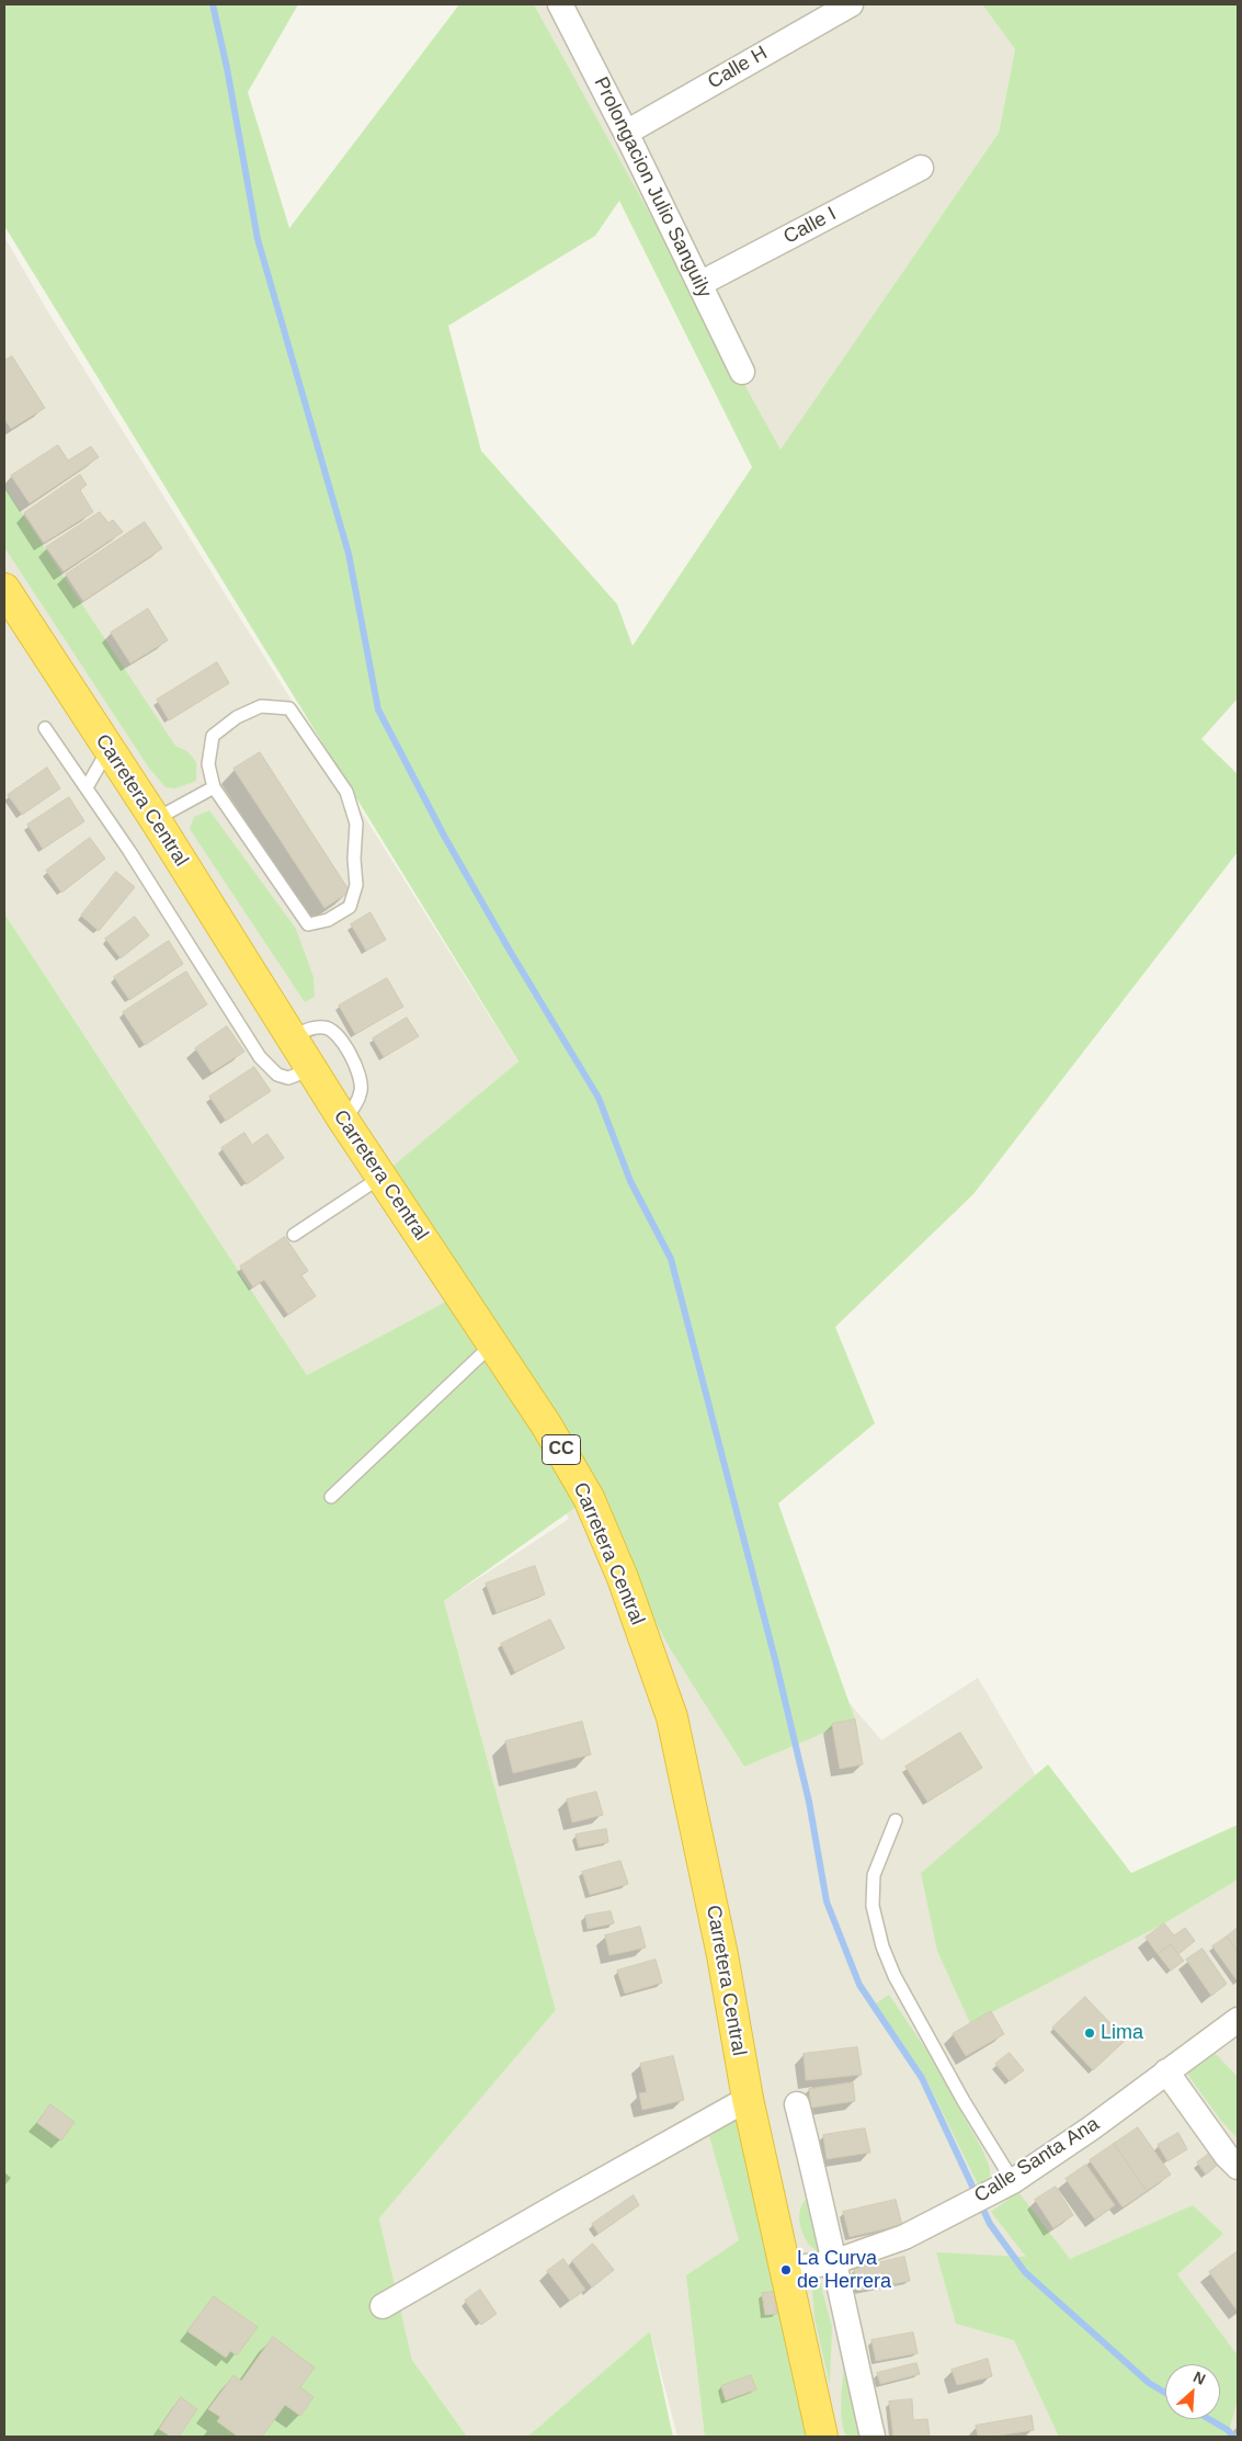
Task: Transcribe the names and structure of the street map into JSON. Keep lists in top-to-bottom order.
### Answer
{
  "streets": {
    "highway": ["Carretera Central", "CC"],
    "street": [
      "Calle H",
      "Prolongacion Julio Sanguily",
      "Calle I",
      "Calle Santa Ana"
    ]
  },
  "crossings": [
    ["Calle H", "Prolongacion Julio Sanguily"],
    ["Prolongacion Julio Sanguily", "Calle I"],
    ["Carretera Central", "Calle Santa Ana"]
  ],
  "places": ["Lima", "La Curva de Herrera"],
  "north": "top right"
}
